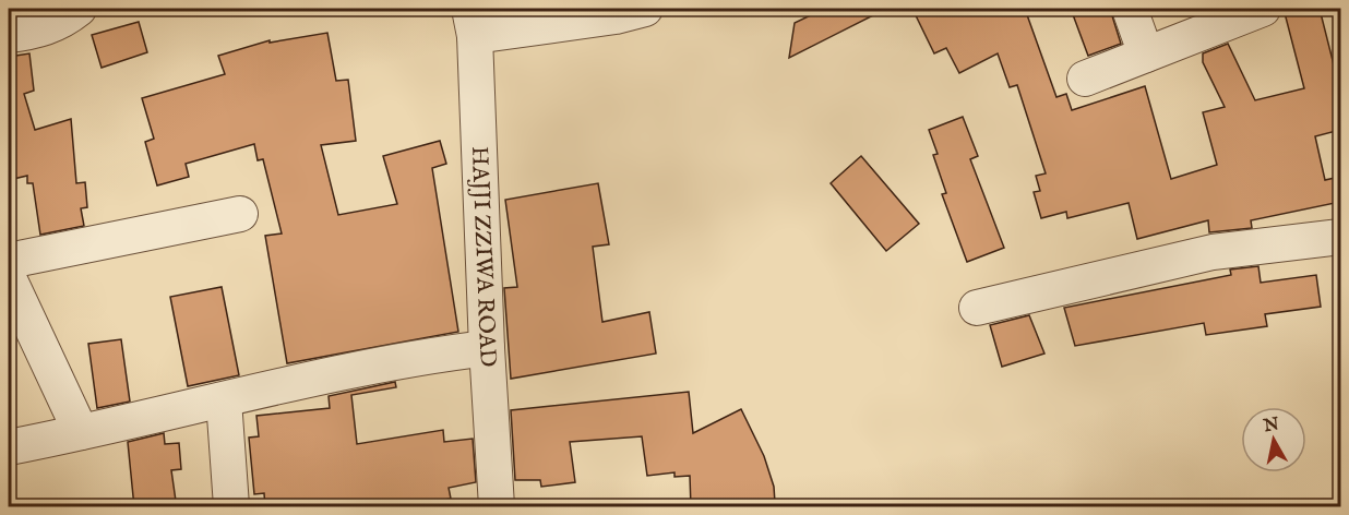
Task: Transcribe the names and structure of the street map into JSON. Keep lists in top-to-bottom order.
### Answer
{
  "streets": {
    "street": ["HAJJI ZZIWA ROAD"]
  },
  "north": "top"
}
